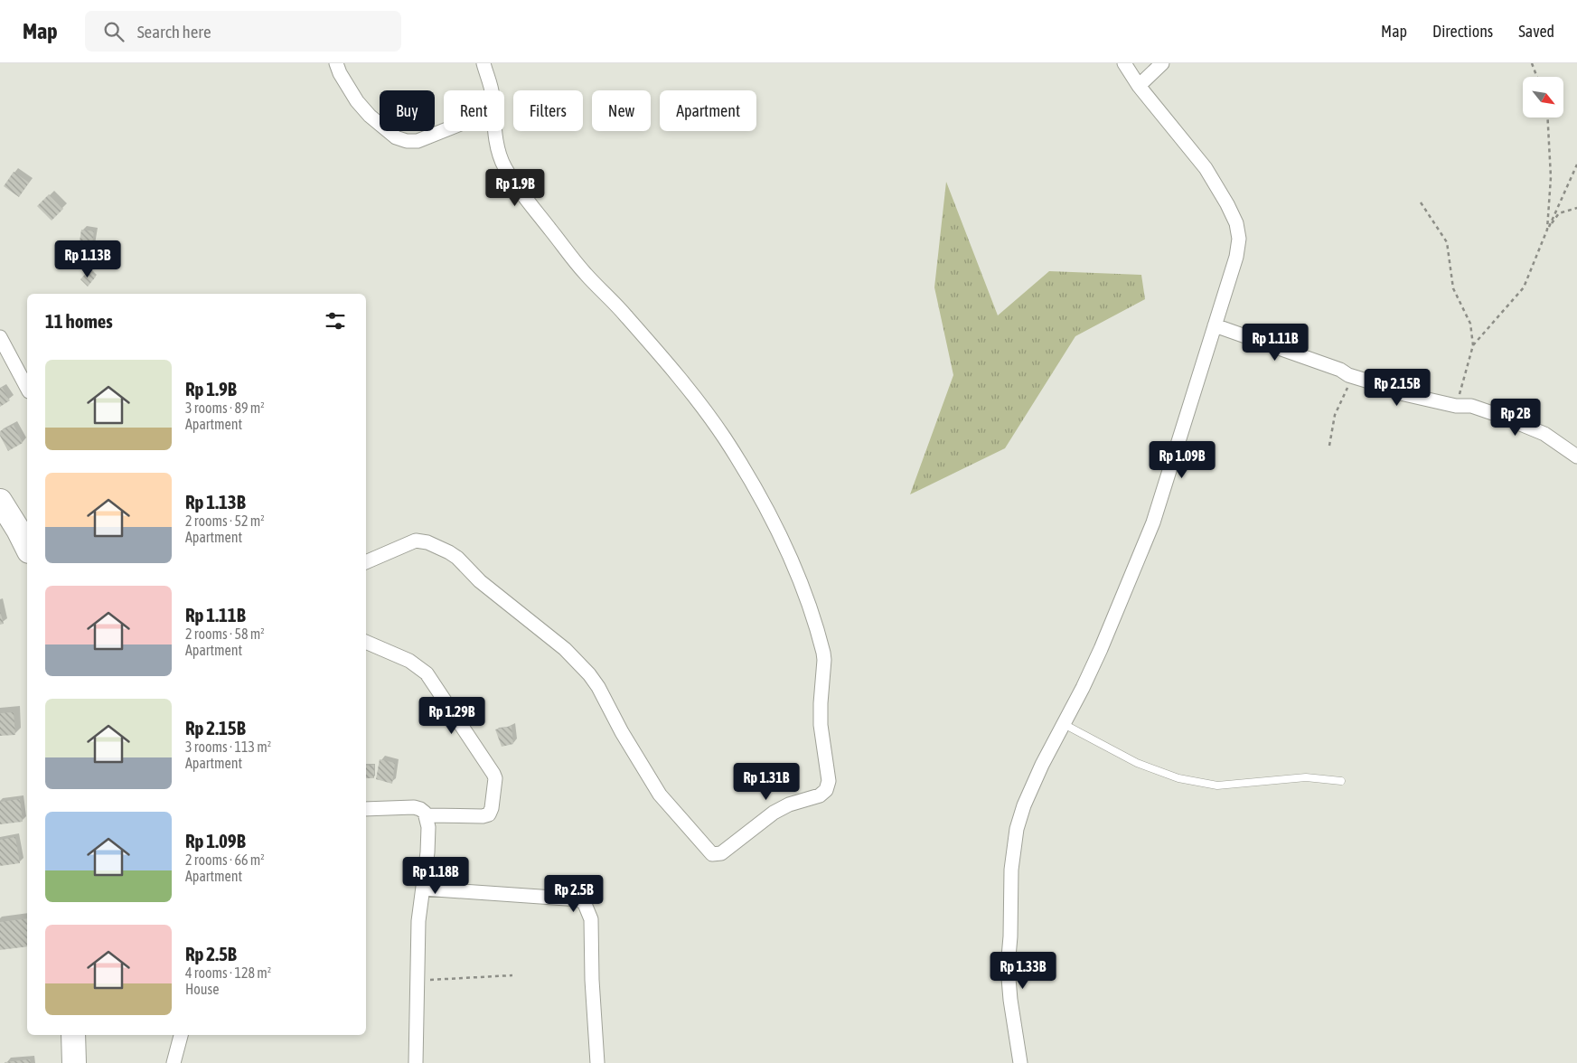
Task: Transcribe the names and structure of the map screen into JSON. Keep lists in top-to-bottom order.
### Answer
{
  "north": "bottom right",
  "page": {
    "header": "Map",
    "search": "Search here",
    "nav": ["Map", "Directions", "Saved"],
    "chip": [
      "Buy",
      "Rent",
      "Filters",
      "New",
      "Apartment"
    ],
    "price": [
      "Rp 1.9B",
      "Rp 1.13B",
      "Rp 1.11B",
      "Rp 2.15B",
      "Rp 2B",
      "Rp 1.09B",
      "Rp 1.29B",
      "Rp 1.31B",
      "Rp 1.18B",
      "Rp 2.5B",
      "Rp 1.33B"
    ],
    "heading": "11 homes",
    "list": [
      {
        "name": "Rp 1.9B",
        "note": "3 rooms · 89 m² · Apartment"
      },
      {
        "name": "Rp 1.13B",
        "note": "2 rooms · 52 m² · Apartment"
      },
      {
        "name": "Rp 1.11B",
        "note": "2 rooms · 58 m² · Apartment"
      },
      {
        "name": "Rp 2.15B",
        "note": "3 rooms · 113 m² · Apartment"
      },
      {
        "name": "Rp 1.09B",
        "note": "2 rooms · 66 m² · Apartment"
      },
      {
        "name": "Rp 2.5B",
        "note": "4 rooms · 128 m² · House"
      }
    ]
  }
}
